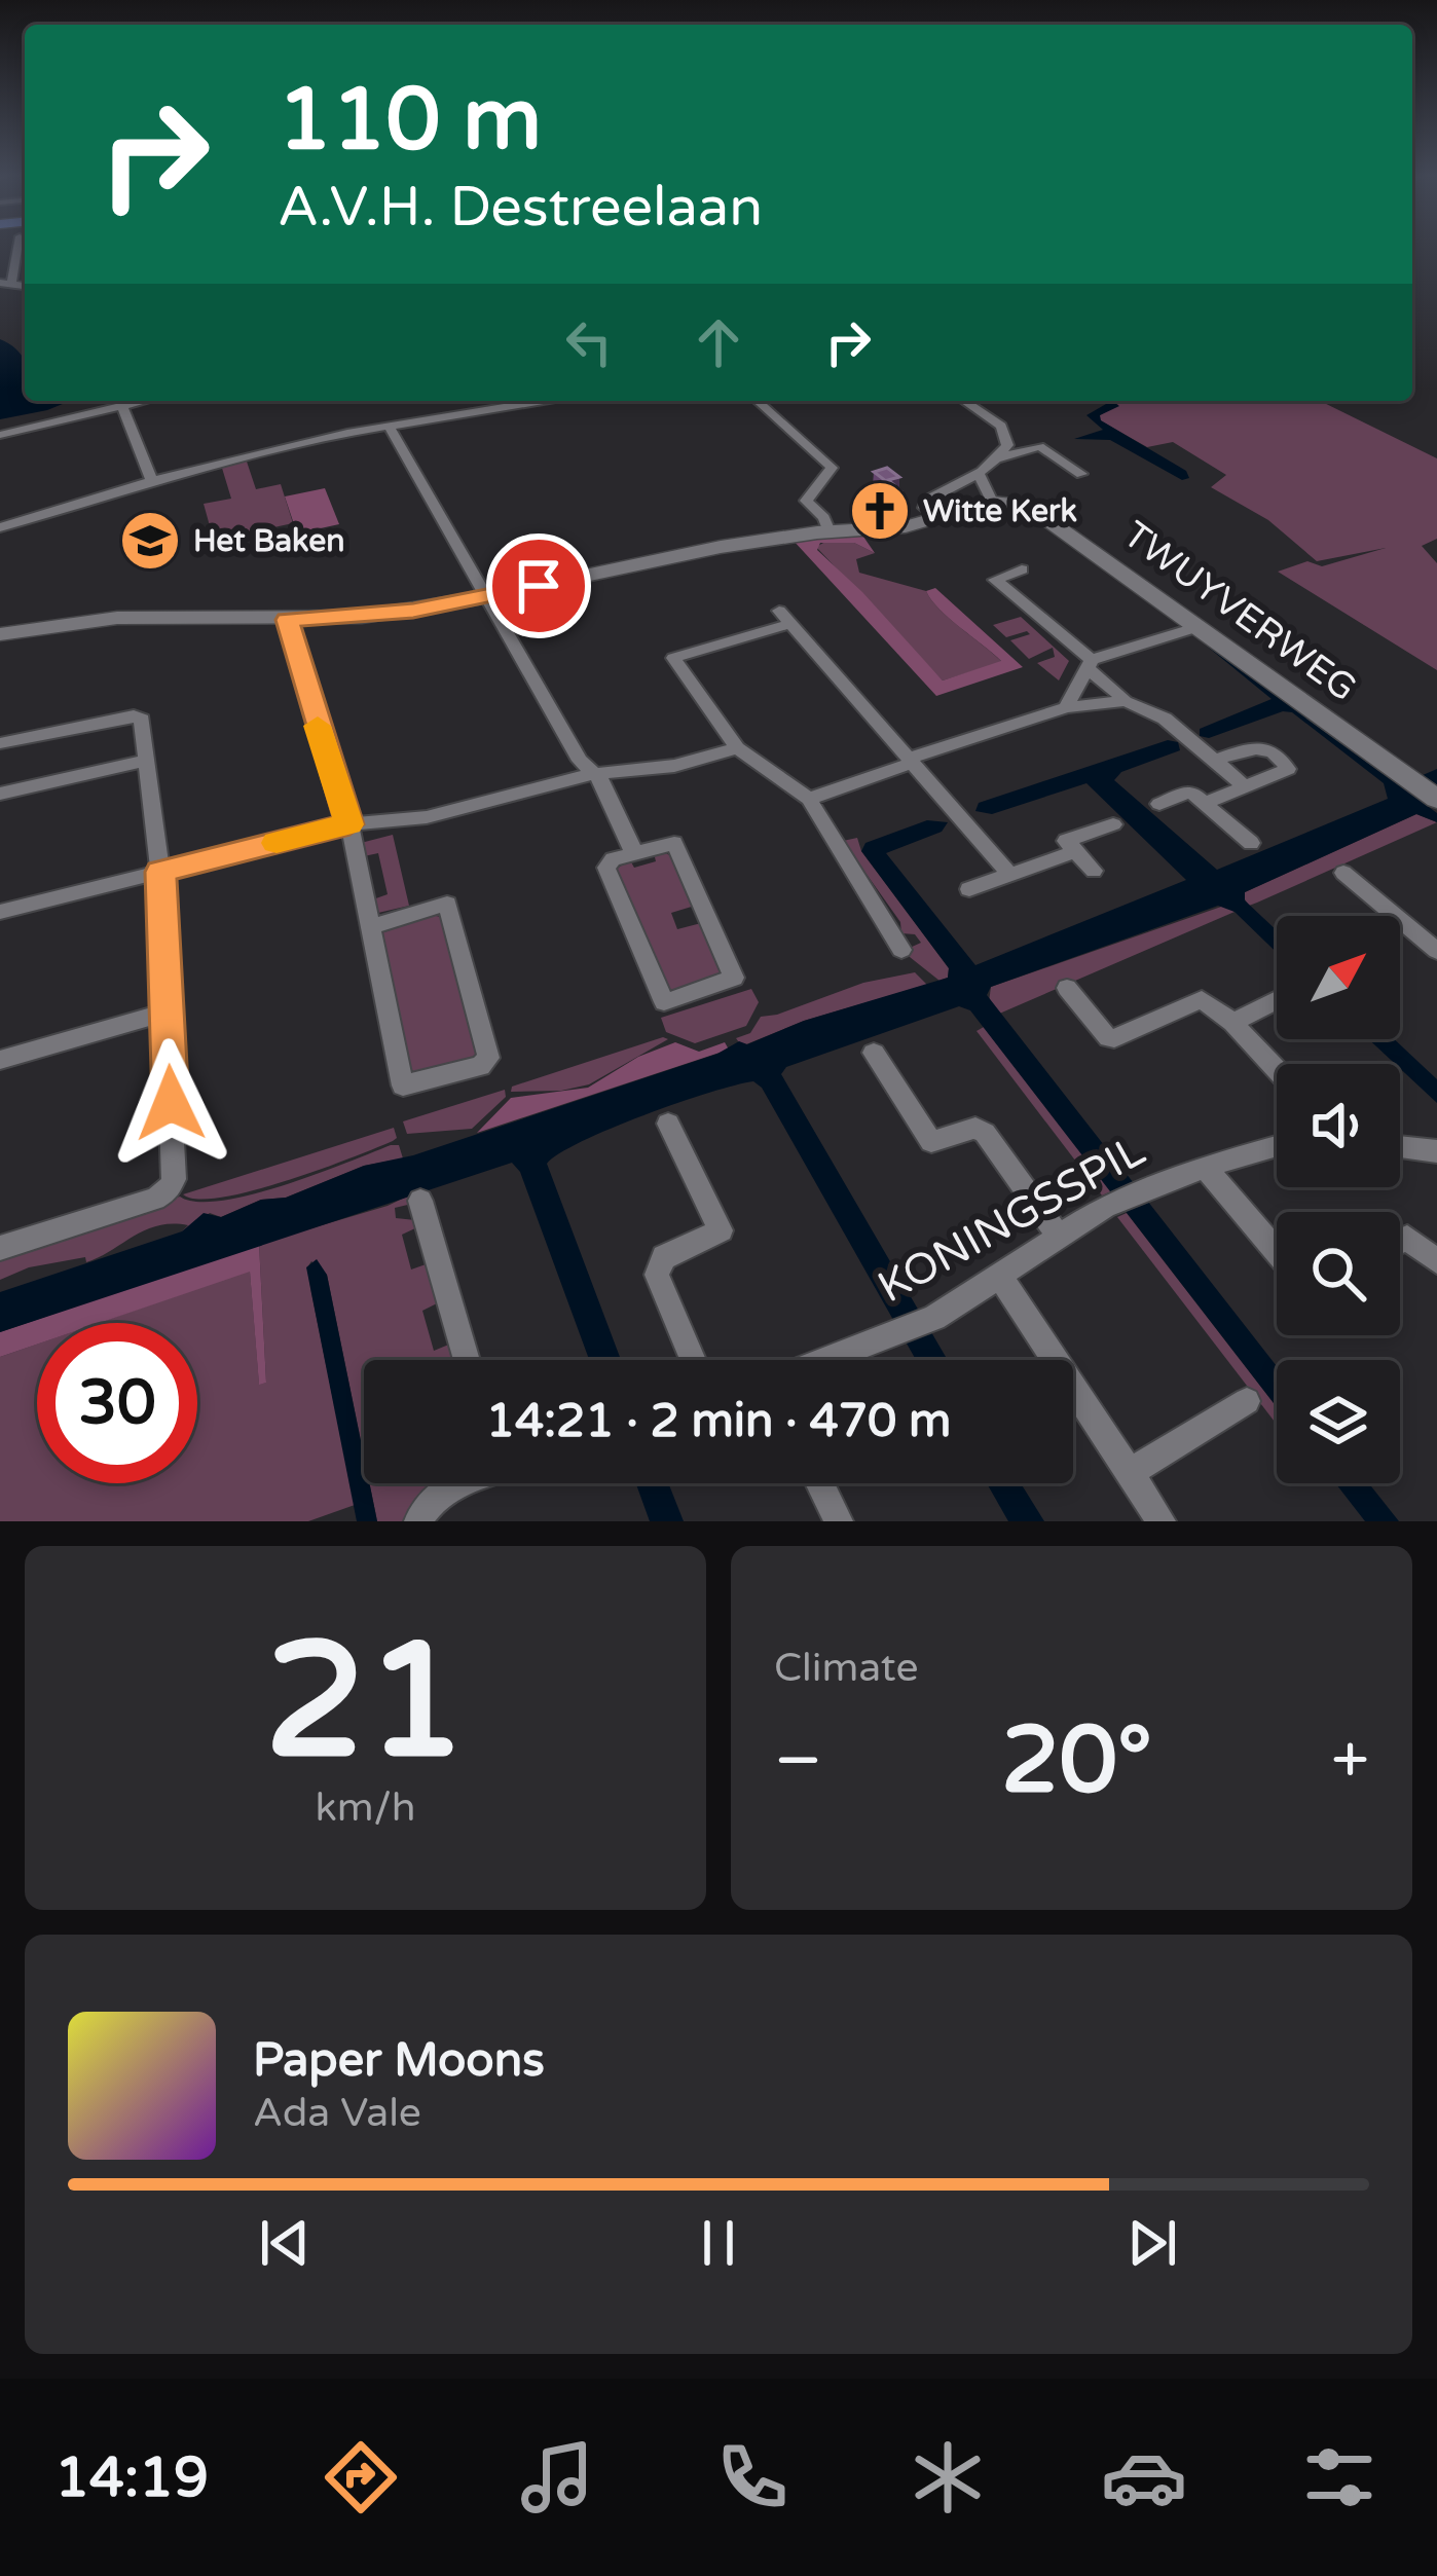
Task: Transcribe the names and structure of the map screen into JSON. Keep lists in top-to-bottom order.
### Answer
{
  "streets": {
    "street": ["TWUYVERWEG", "KONINGSSPIL"]
  },
  "places": {
    "church": ["Witte Kerk"],
    "school or university": ["Het Baken"]
  },
  "north": "top right",
  "page": {
    "turn": ["110 m", "A.V.H. Destreelaan"],
    "limit": "30",
    "trip": "14:21 · 2 min · 470 m",
    "tile": [
      ["21", "km/h"],
      "Climate"
    ],
    "heat": ["−", "20°", "+"],
    "song": ["Paper Moons", "Ada Vale"],
    "tabs": "14:19"
  }
}
